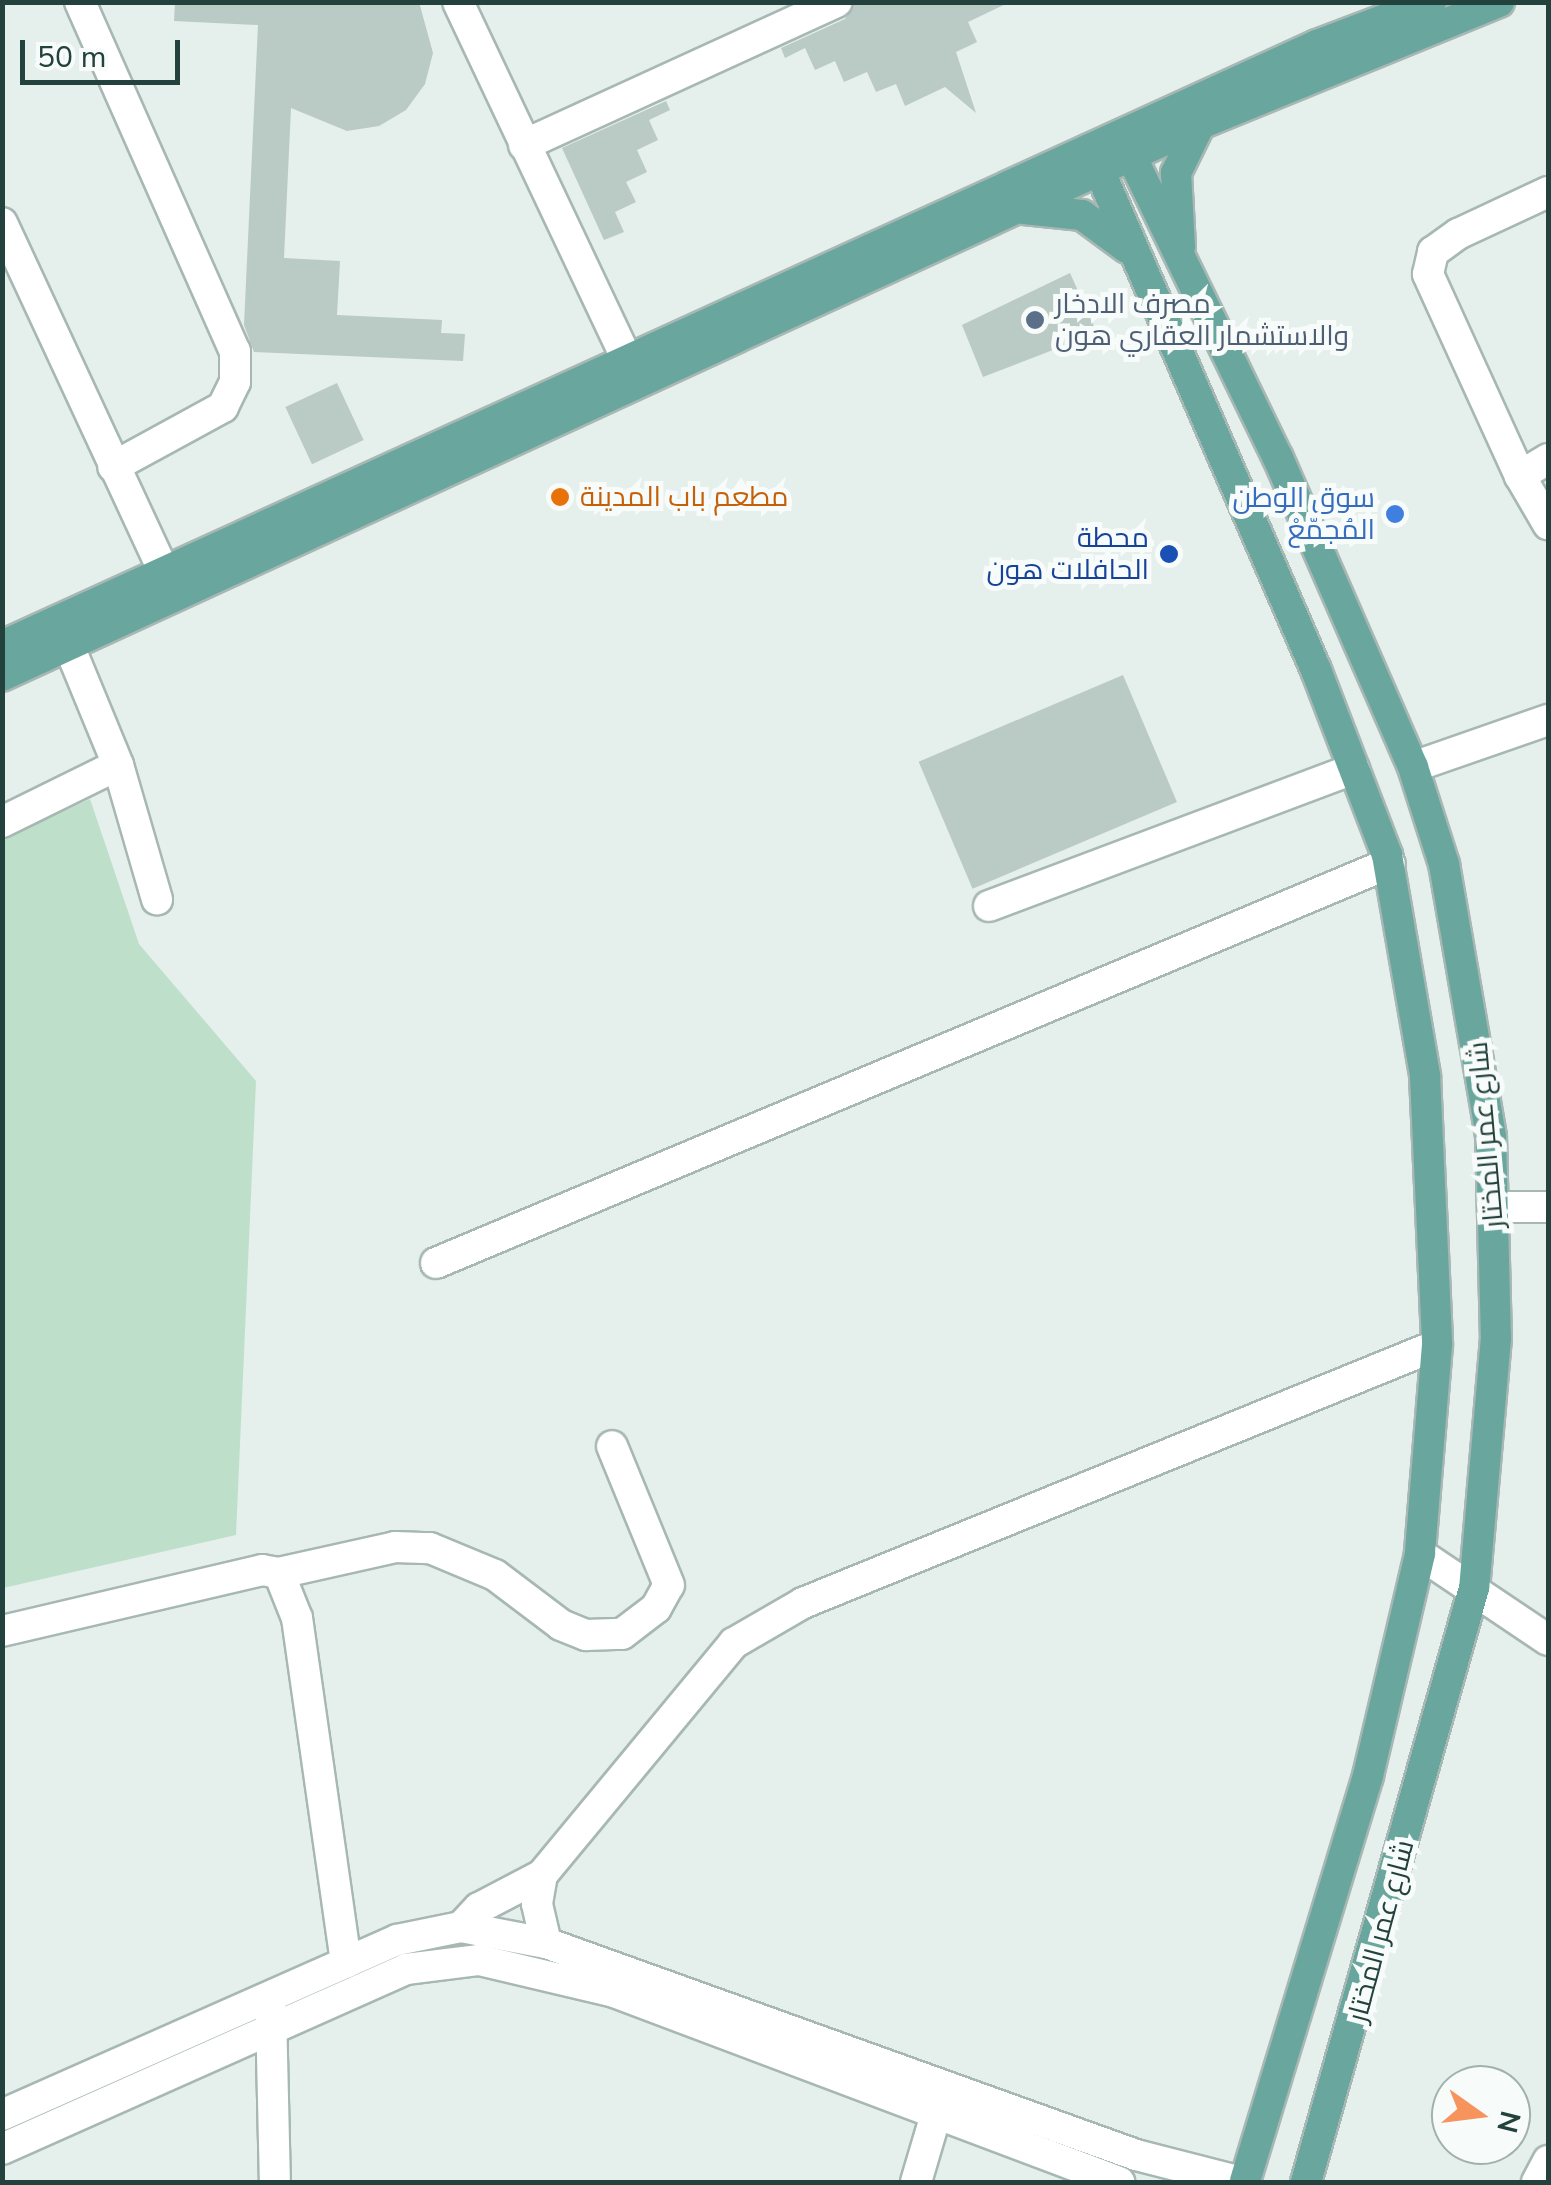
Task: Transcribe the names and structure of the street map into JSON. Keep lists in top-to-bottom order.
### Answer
{
  "streets": {
    "main road": ["شارع عمر المختار"]
  },
  "places": [
    "مصرف الادخار والاستشمار العقاري هون",
    "مطعم باب المدينة",
    "سوق الوطن المُجمّعْ",
    "محطة الحافلات هون"
  ],
  "scale_bar": "50 m",
  "north": "right"
}
